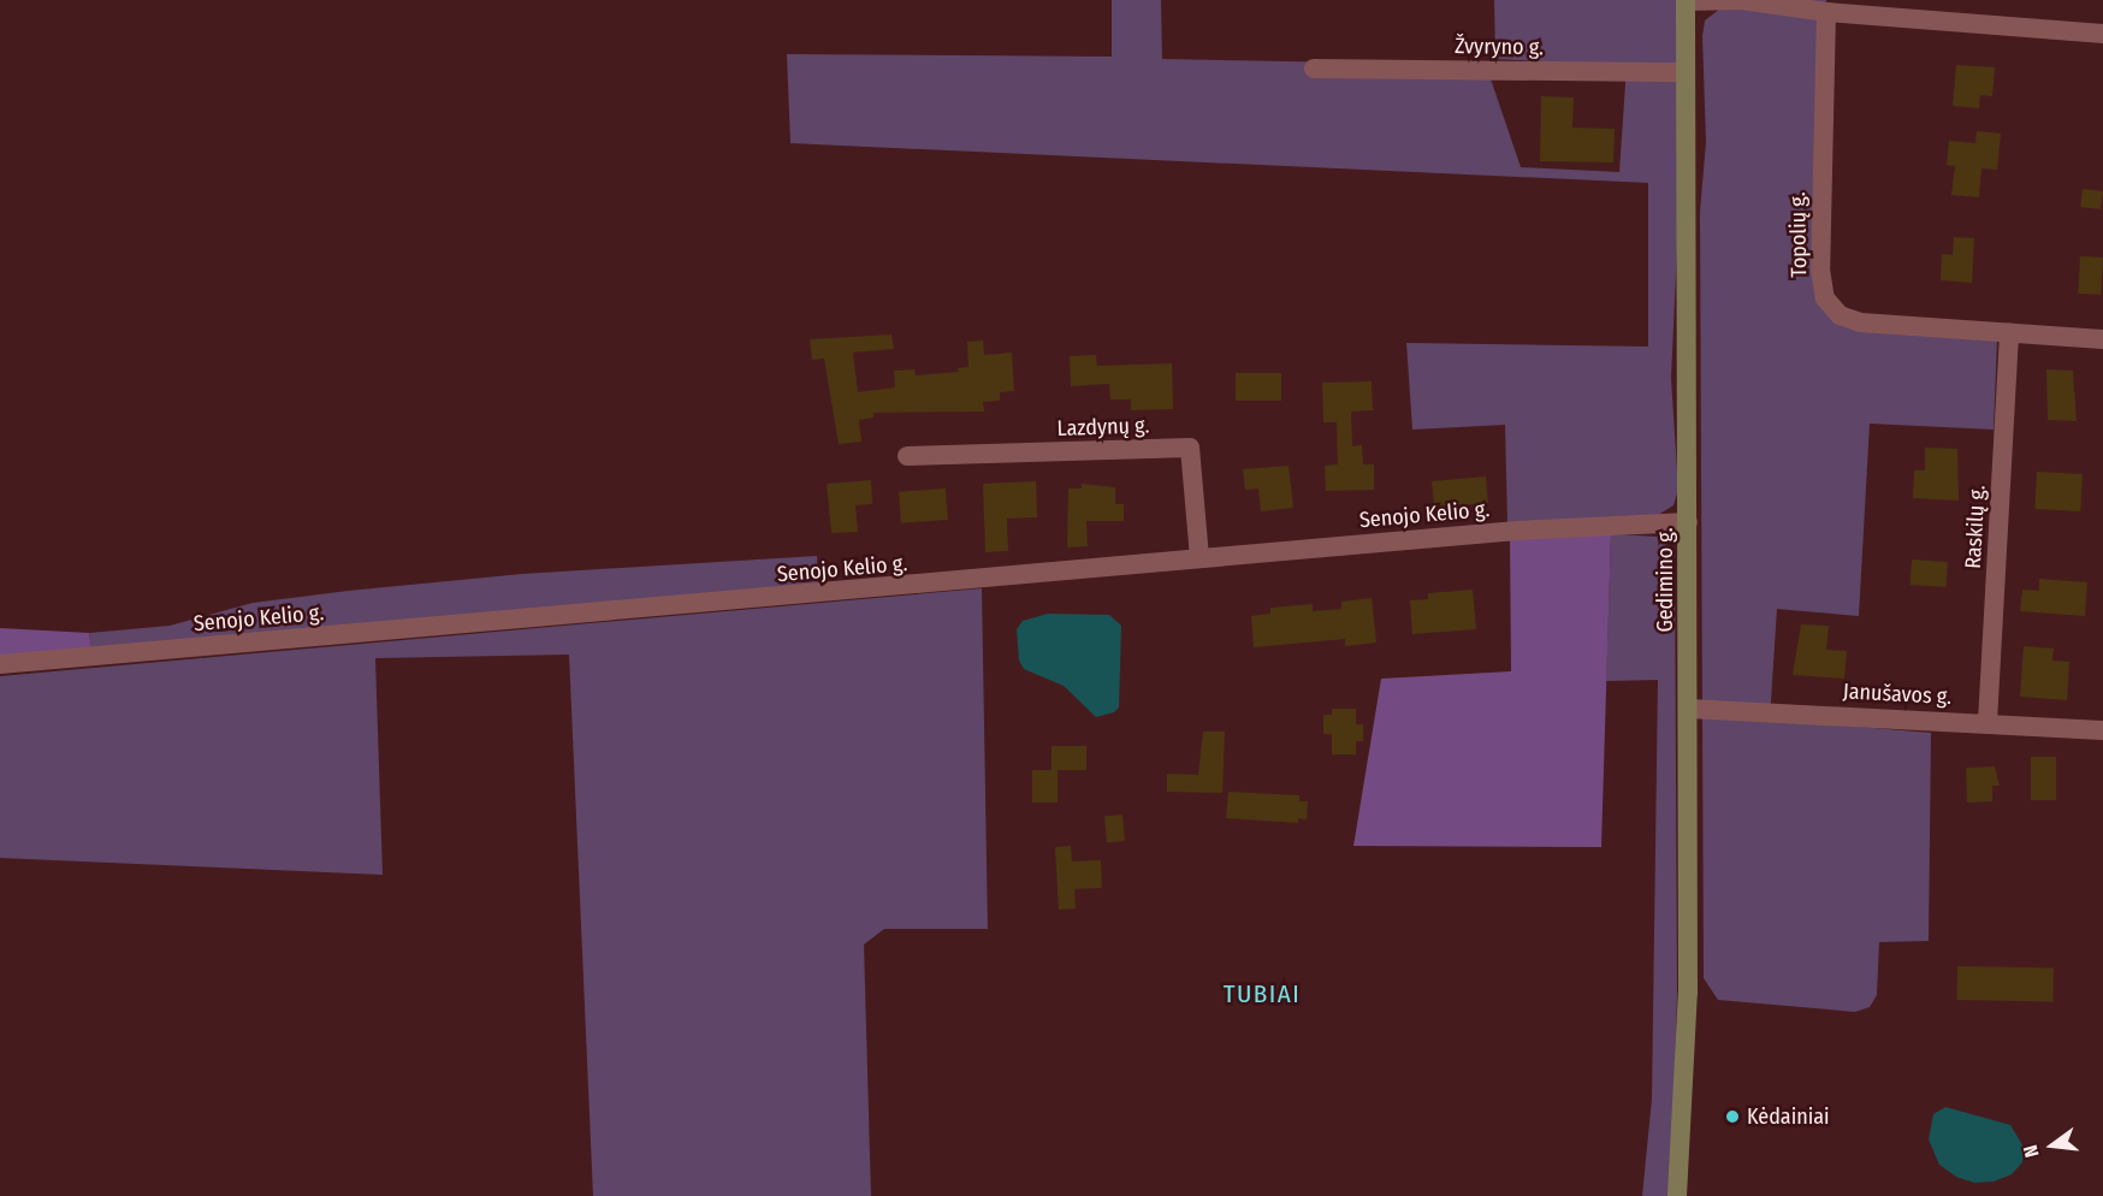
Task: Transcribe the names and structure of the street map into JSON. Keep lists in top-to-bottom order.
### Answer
{
  "streets": {
    "main road": ["Gedimino g."],
    "street": [
      "Žvyryno g.",
      "Topolių g.",
      "Lazdynų g.",
      "Senojo Kelio g.",
      "Raskilų g.",
      "Janušavos g."
    ]
  },
  "crossings": [
    ["Žvyryno g.", "Gedimino g."],
    ["Topolių g.", "Raskilų g."],
    ["Lazdynų g.", "Senojo Kelio g."],
    ["Senojo Kelio g.", "Gedimino g."],
    ["Raskilų g.", "Janušavos g."],
    ["Gedimino g.", "Janušavos g."]
  ],
  "districts": ["TUBIAI"],
  "places": ["Kėdainiai"],
  "north": "left"
}
